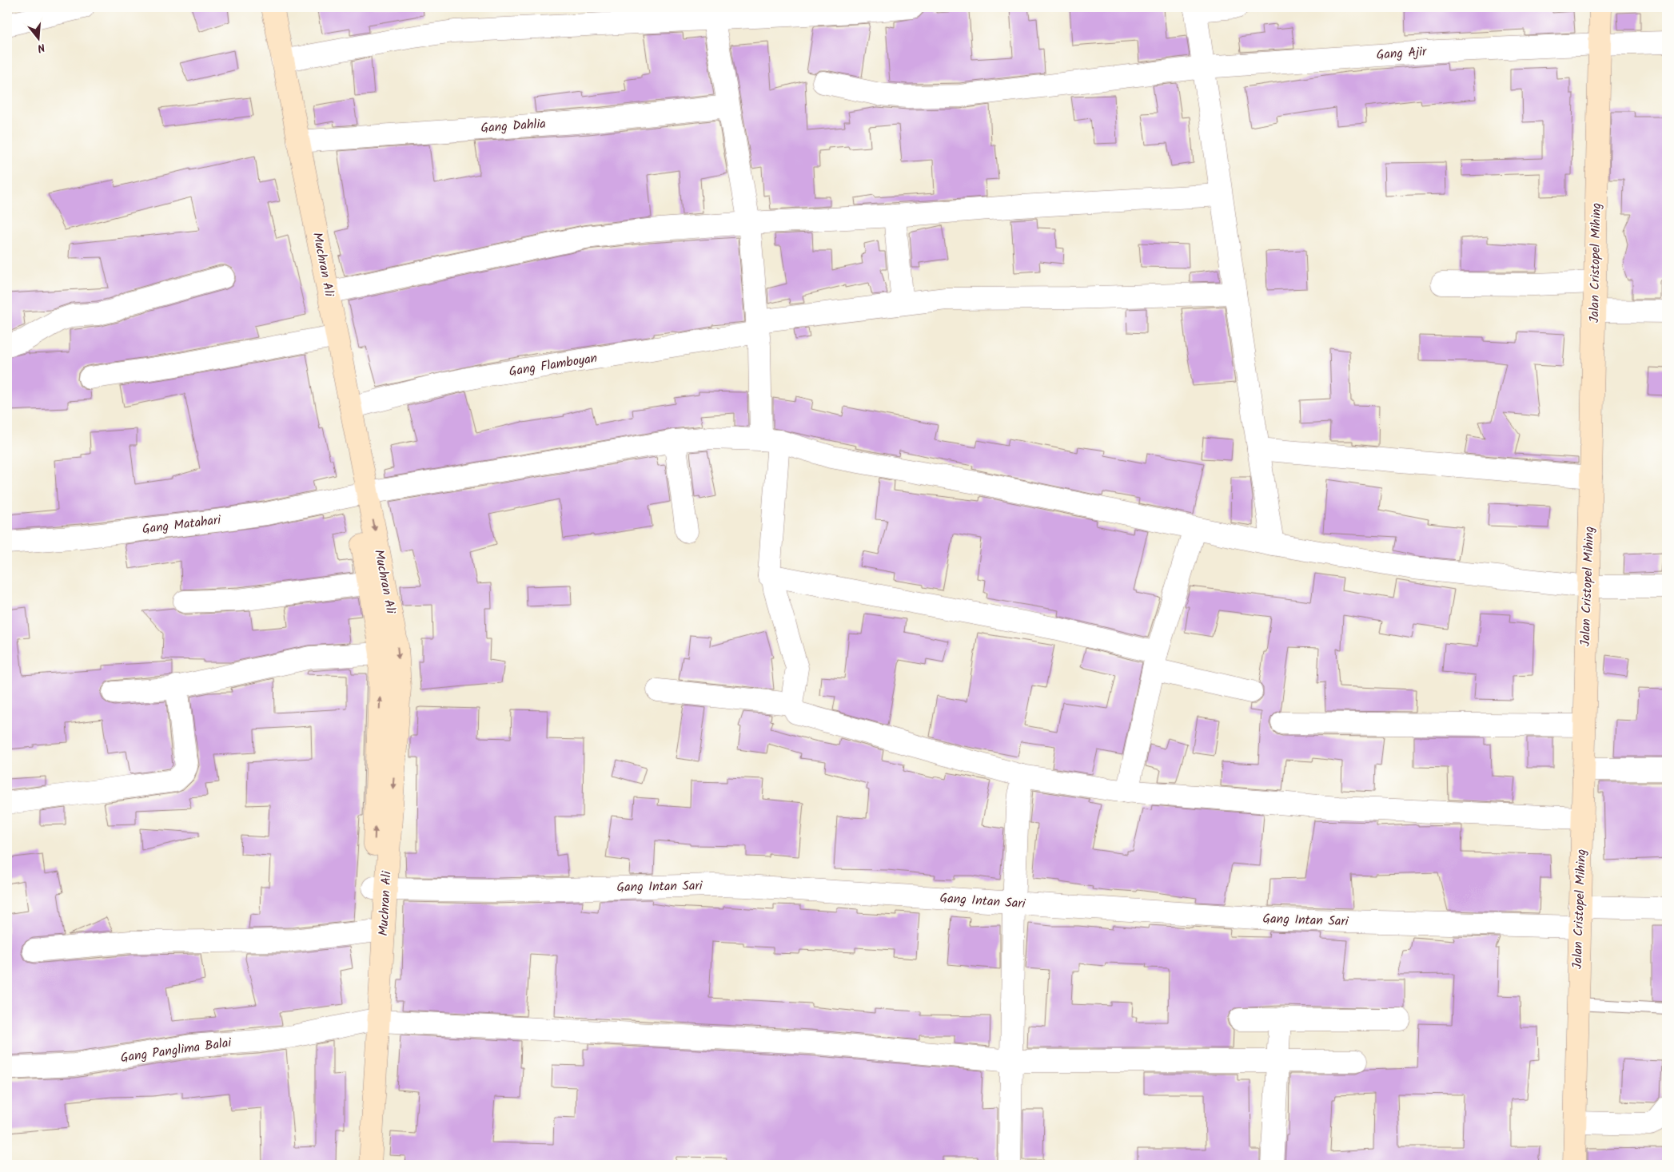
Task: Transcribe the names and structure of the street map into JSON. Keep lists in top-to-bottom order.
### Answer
{
  "streets": {
    "street": [
      "Gang Ajir",
      "Gang Dahlia",
      "Jalan Cristopel Mihing",
      "Muchran Ali",
      "Gang Flamboyan",
      "Gang Matahari",
      "Gang Intan Sari",
      "Gang Panglima Balai"
    ]
  },
  "crossings": [
    ["Gang Ajir", "Jalan Cristopel Mihing"],
    ["Gang Dahlia", "Muchran Ali"],
    ["Jalan Cristopel Mihing", "Gang Matahari"],
    ["Jalan Cristopel Mihing", "Gang Intan Sari"],
    ["Muchran Ali", "Gang Flamboyan"],
    ["Muchran Ali", "Gang Matahari"],
    ["Muchran Ali", "Gang Intan Sari"],
    ["Muchran Ali", "Gang Panglima Balai"]
  ],
  "north": "bottom"
}
